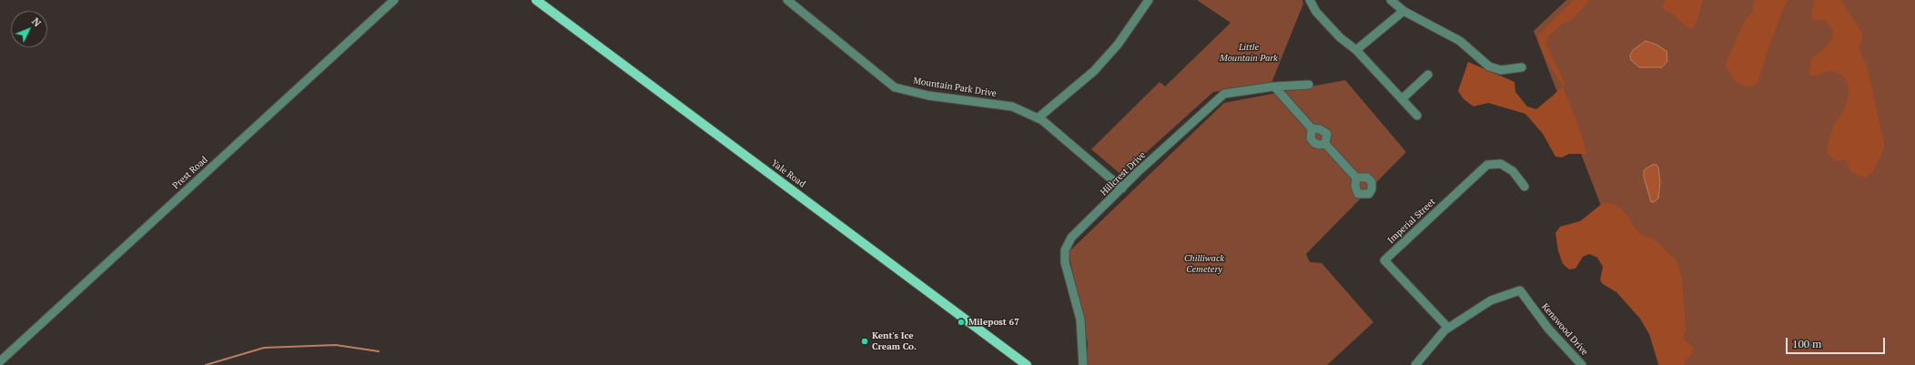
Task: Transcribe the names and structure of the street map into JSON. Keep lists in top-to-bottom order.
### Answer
{
  "streets": {
    "main road": ["Yale Road"],
    "street": [
      "Mountain Park Drive",
      "Prest Road",
      "Hillcrest Drive",
      "Imperial Street",
      "Kenswood Drive"
    ]
  },
  "crossings": [
    ["Mountain Park Drive", "Hillcrest Drive"],
    ["Imperial Street", "Kenswood Drive"]
  ],
  "parks": ["Little Mountain Park", "Chilliwack Cemetery"],
  "places": ["Milepost 67", "Kent's Ice Cream Co."],
  "scale_bar": "100 m",
  "north": "top right"
}
